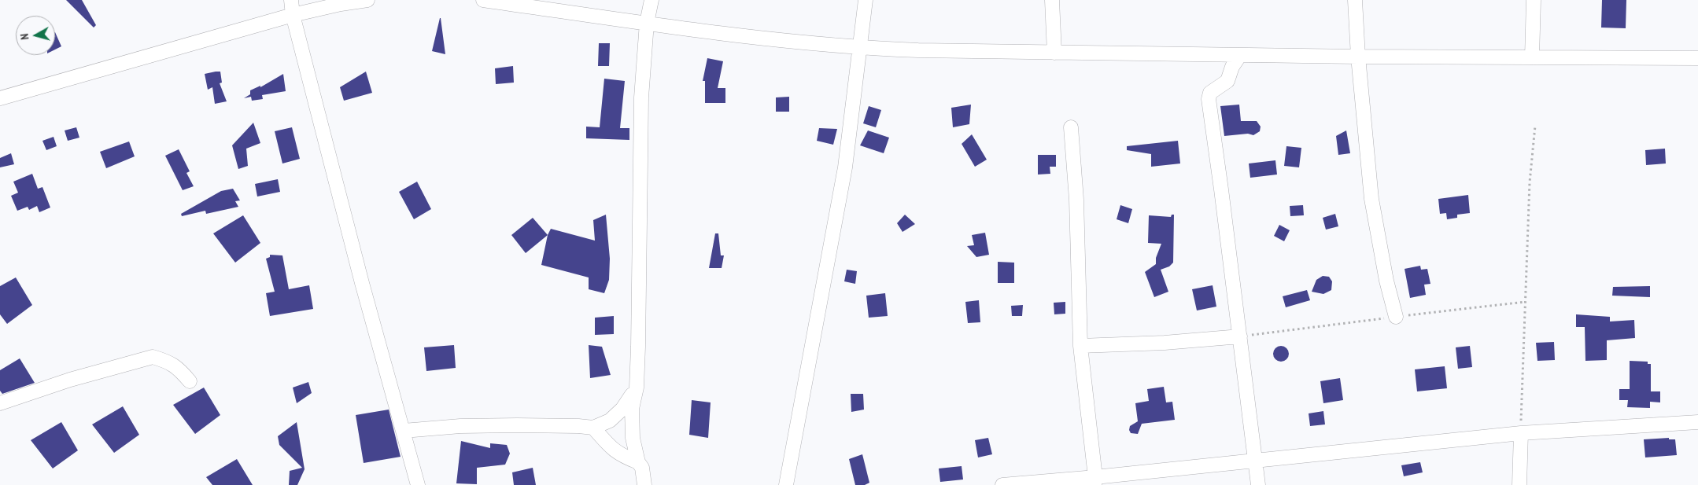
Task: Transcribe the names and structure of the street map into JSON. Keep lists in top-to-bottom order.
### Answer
{
  "north": "left"
}
